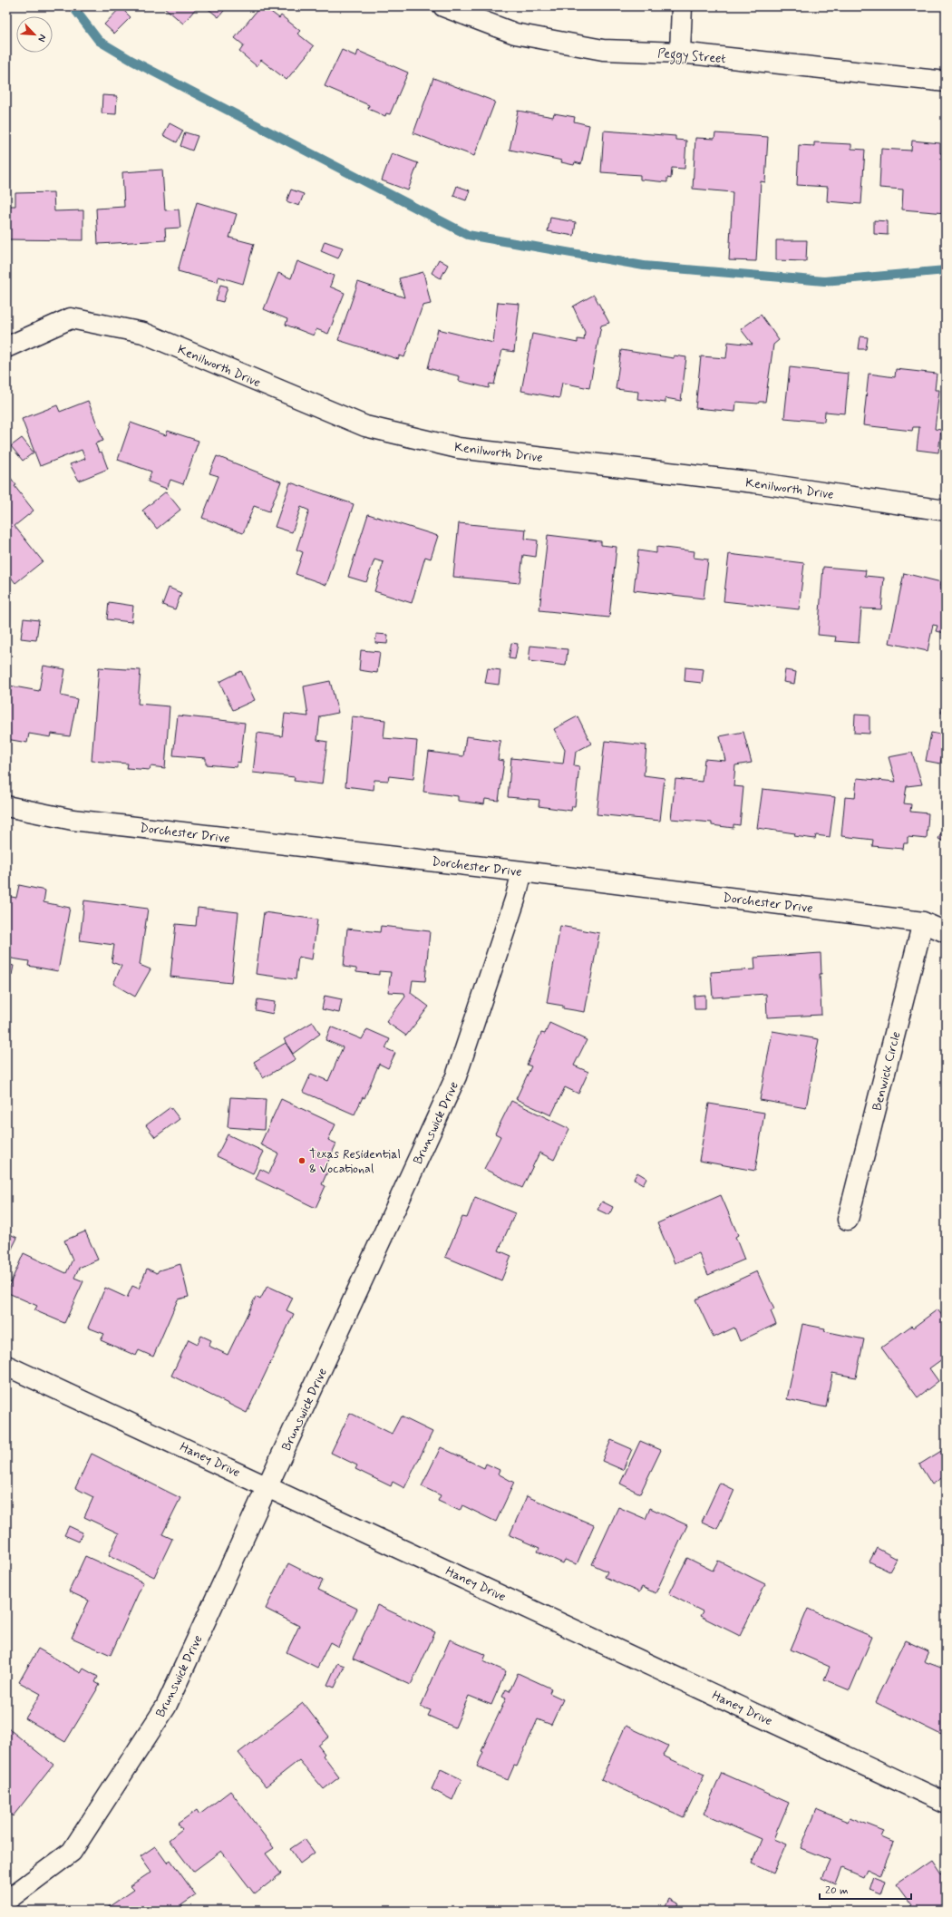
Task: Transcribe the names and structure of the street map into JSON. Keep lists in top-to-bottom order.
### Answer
{
  "streets": {
    "street": [
      "Peggy Street",
      "Kenilworth Drive",
      "Dorchester Drive",
      "Benwick Circle",
      "Brunswick Drive",
      "Haney Drive"
    ]
  },
  "crossings": [
    ["Dorchester Drive", "Benwick Circle"],
    ["Dorchester Drive", "Brunswick Drive"],
    ["Brunswick Drive", "Haney Drive"]
  ],
  "places": ["Texas Residential & Vocational"],
  "scale_bar": "20 m",
  "north": "bottom right"
}
